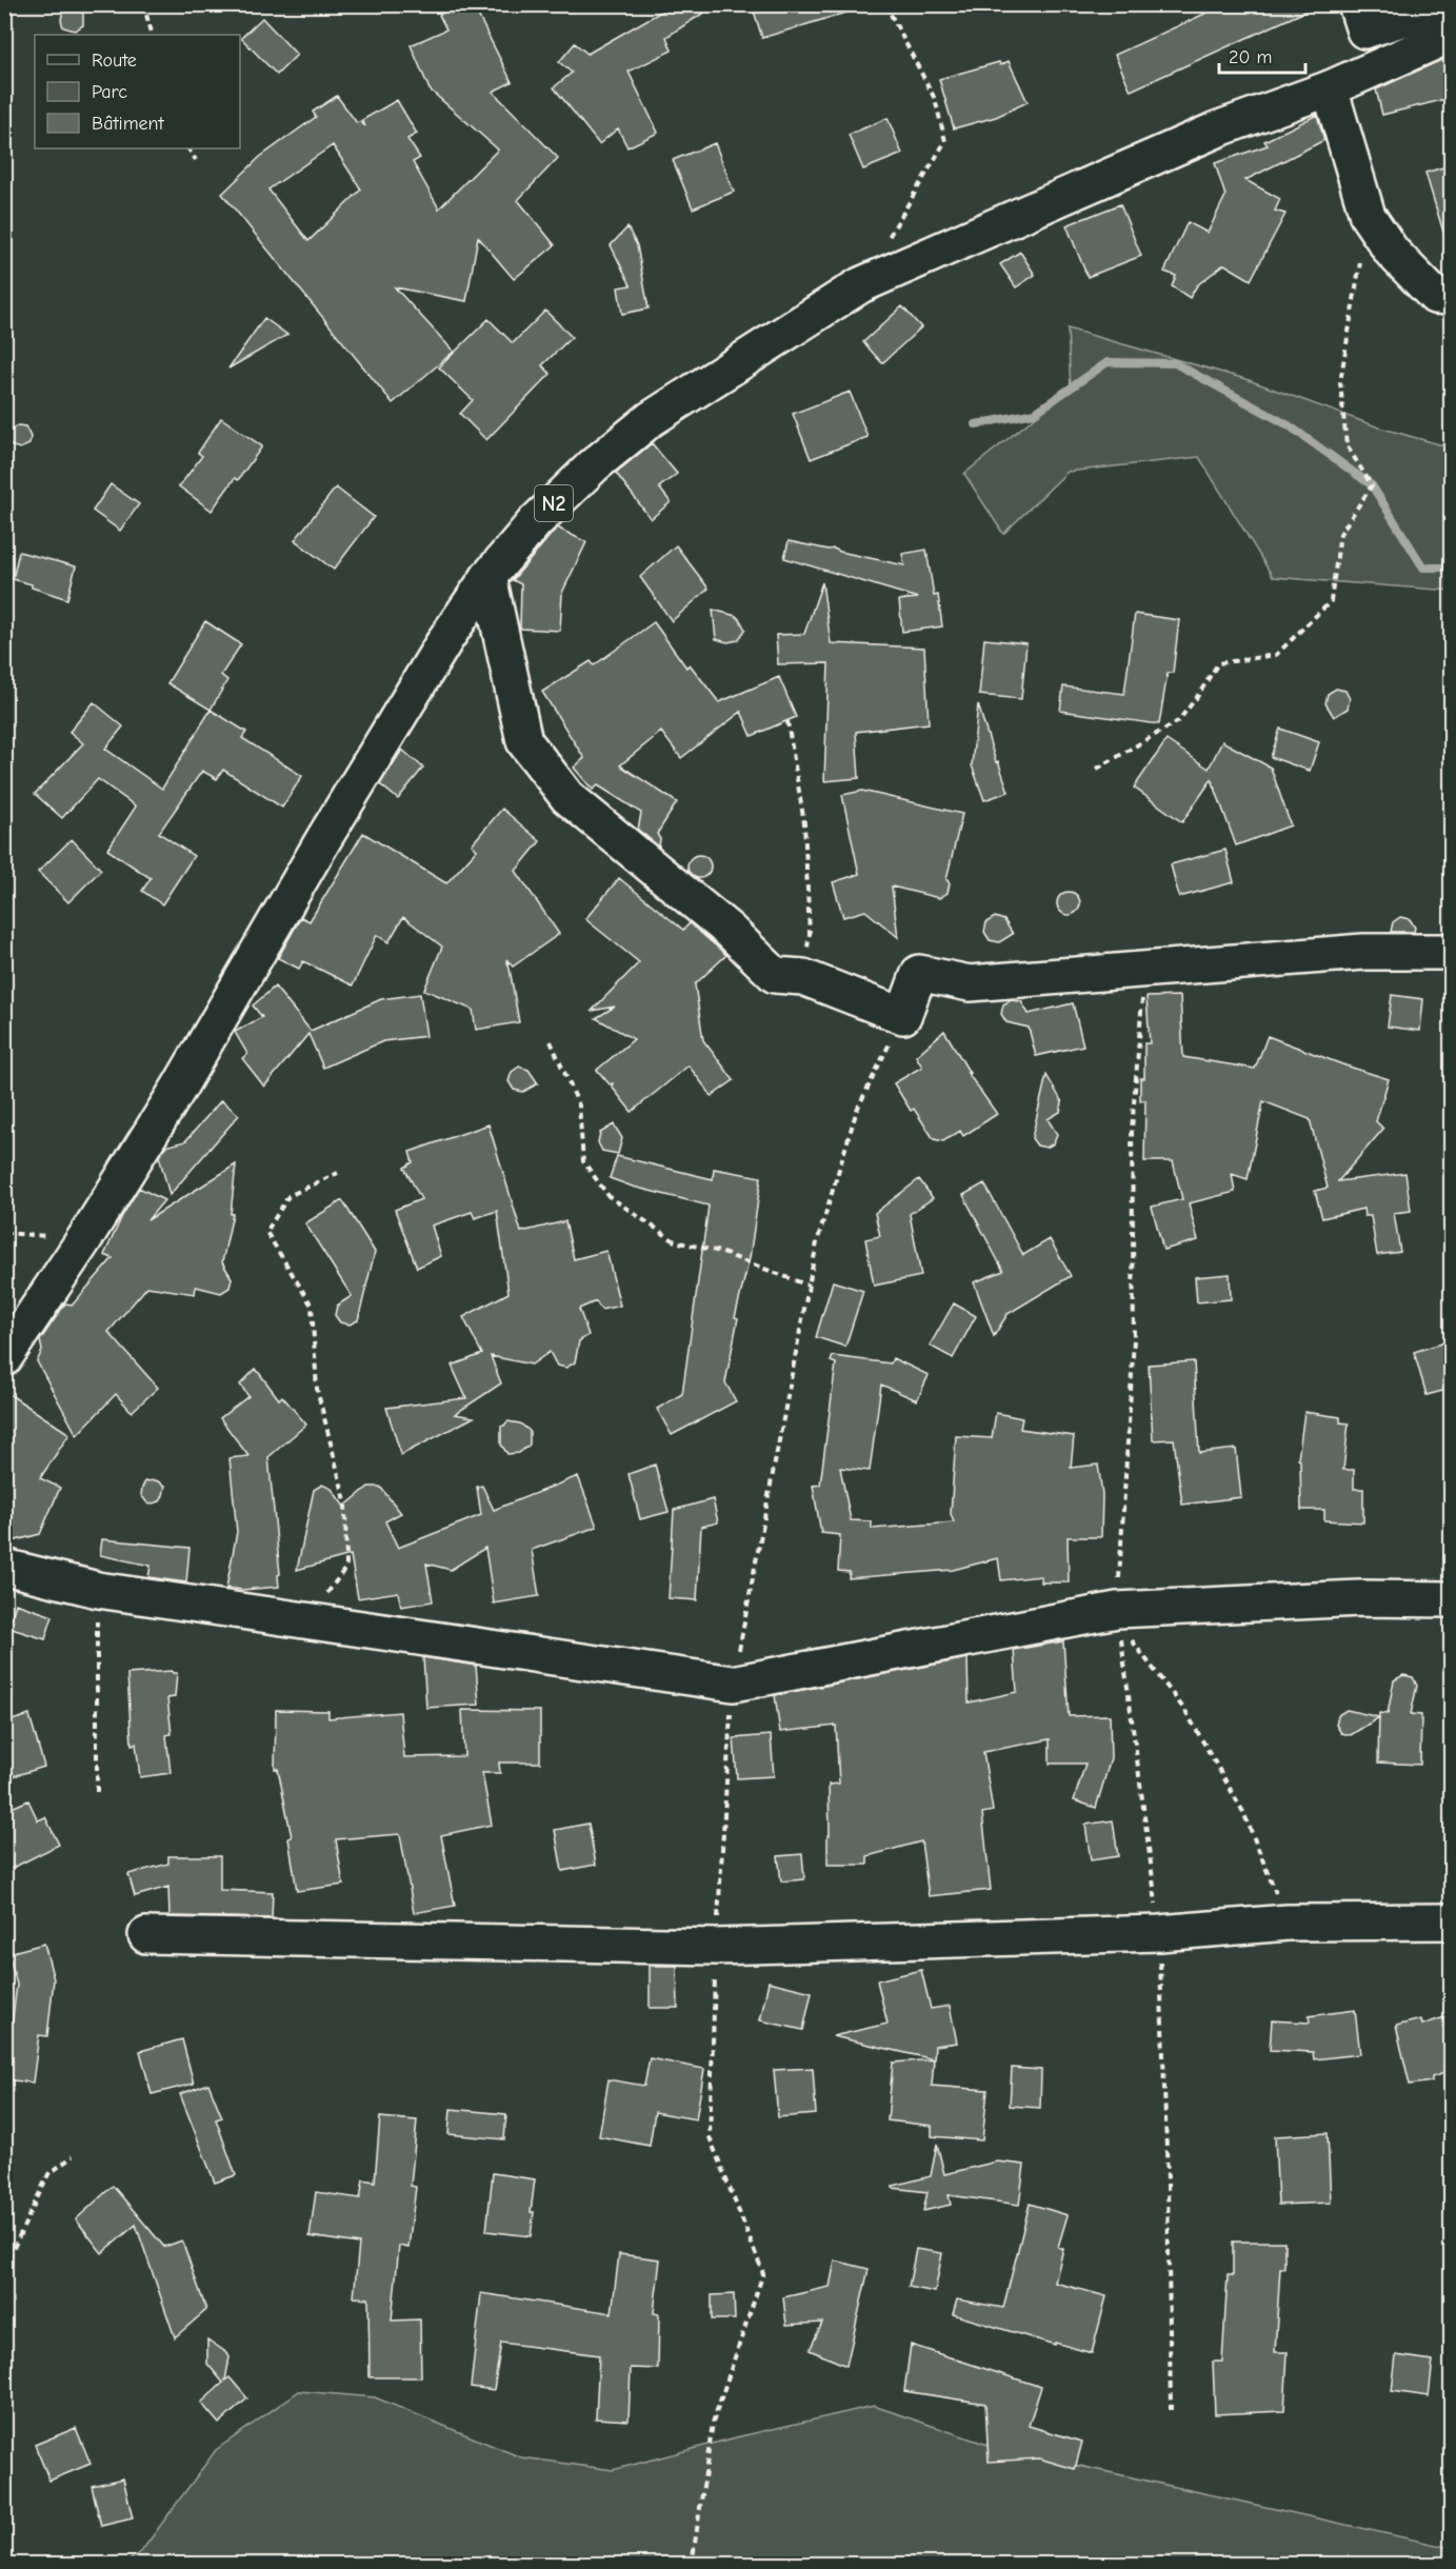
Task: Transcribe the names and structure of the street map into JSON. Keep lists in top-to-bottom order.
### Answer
{
  "streets": {
    "main road": ["N2"]
  },
  "legend": ["Route", "Parc", "Bâtiment"],
  "scale_bar": "20 m"
}
